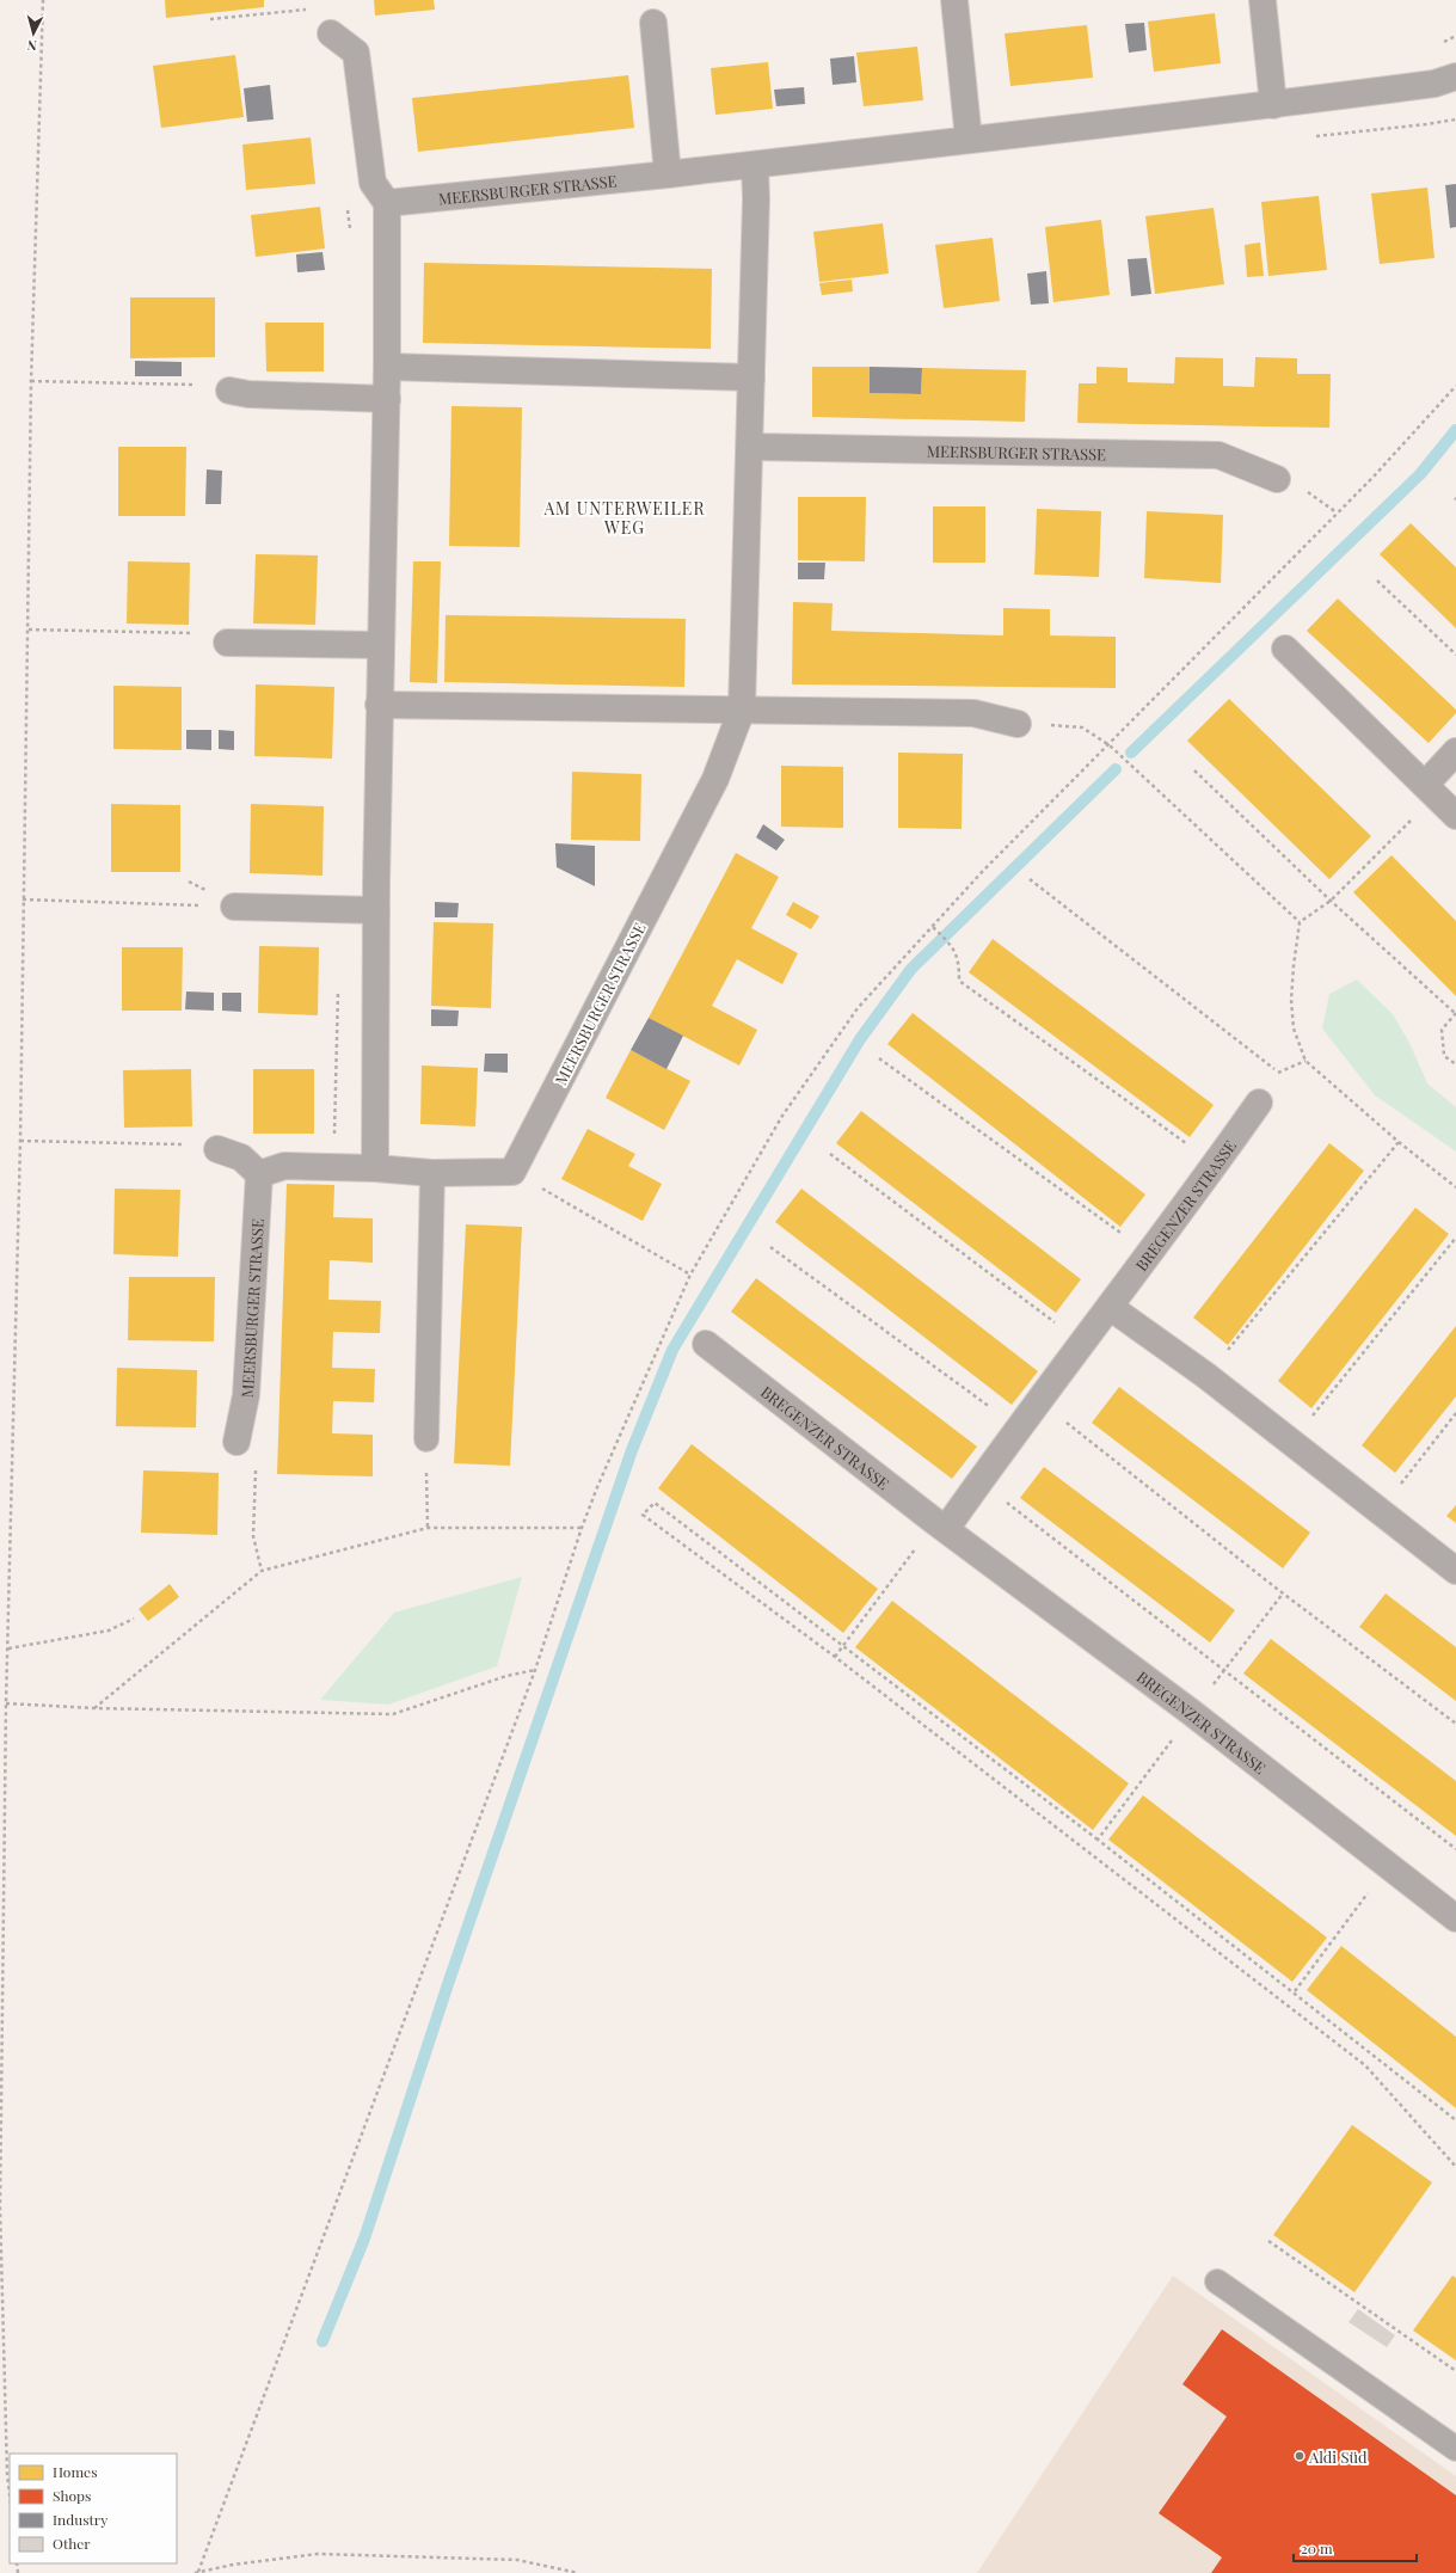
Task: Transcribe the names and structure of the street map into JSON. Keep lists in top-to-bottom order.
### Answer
{
  "streets": {
    "street": ["MEERSBURGER STRASSE", "BREGENZER STRASSE"]
  },
  "districts": ["AM UNTERWEILER WEG"],
  "places": ["Aldi Süd"],
  "legend": [
    "Homes",
    "Shops",
    "Industry",
    "Other"
  ],
  "scale_bar": "20 m",
  "north": "bottom"
}
